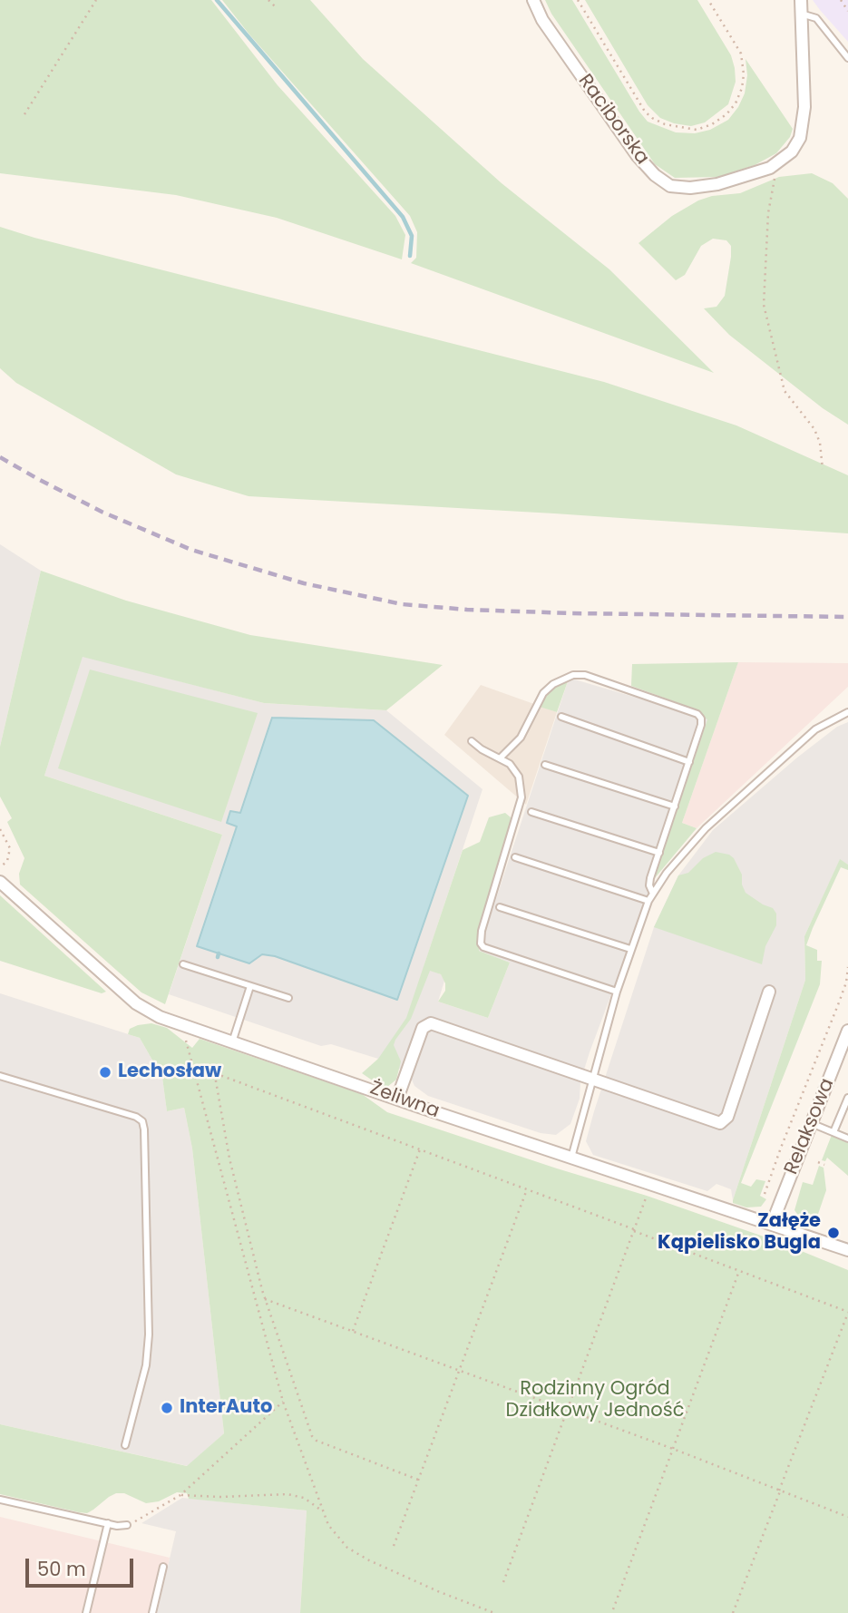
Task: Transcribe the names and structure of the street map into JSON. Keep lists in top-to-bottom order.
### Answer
{
  "streets": {
    "street": ["Raciborska", "Żeliwna", "Relaksowa"]
  },
  "crossings": [
    ["Żeliwna", "Relaksowa"]
  ],
  "parks": ["Rodzinny Ogród Działkowy Jedność"],
  "places": ["Lechosław", "Załęże Kąpielisko Bugla", "InterAuto"],
  "scale_bar": "50 m"
}
